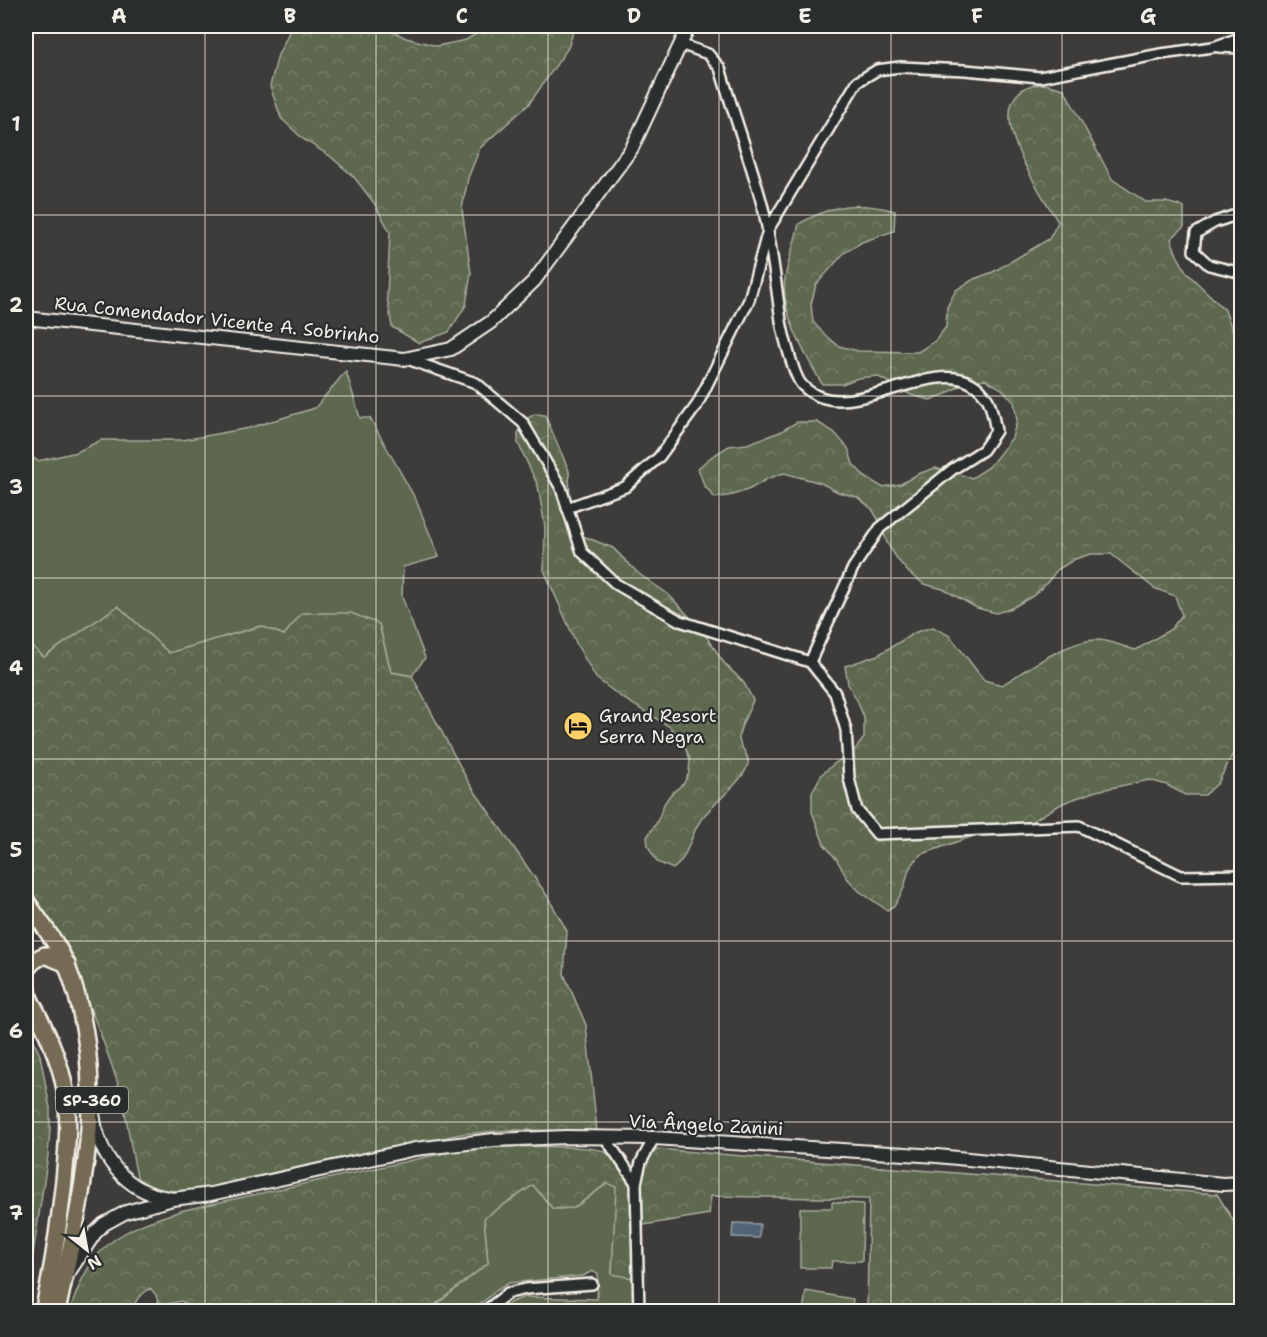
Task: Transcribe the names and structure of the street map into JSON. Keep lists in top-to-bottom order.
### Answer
{
  "streets": {
    "main road": ["SP-360"],
    "street": ["Rua Comendador Vicente A. Sobrinho", "Via Ângelo Zanini"]
  },
  "crossings": [
    ["SP-360", "Via Ângelo Zanini"]
  ],
  "places": {
    "hotel": ["Grand Resort Serra Negra"]
  },
  "north": "bottom right",
  "grid": {
    "columns": [
      "A",
      "B",
      "C",
      "D",
      "E",
      "F",
      "G"
    ],
    "rows": [
      "1",
      "2",
      "3",
      "4",
      "5",
      "6",
      "7"
    ]
  }
}
